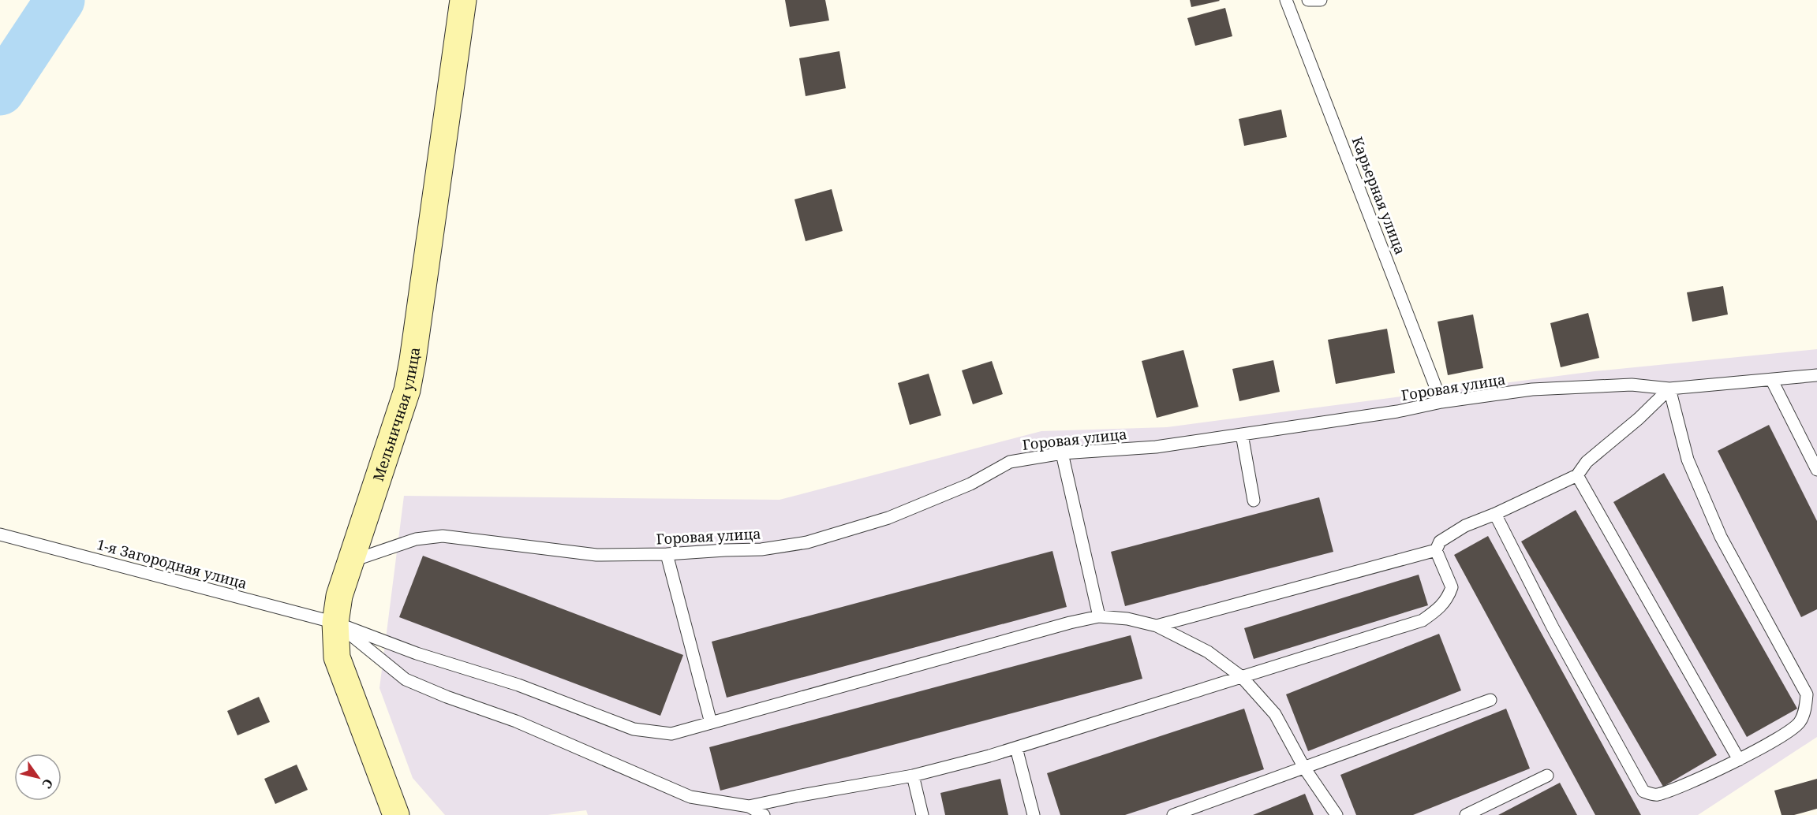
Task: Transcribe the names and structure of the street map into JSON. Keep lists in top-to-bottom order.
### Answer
{
  "streets": {
    "main road": ["Мельничная улица"],
    "lane": ["Карьерная улица", "Горовая улица", "1-я Загородная улица"]
  },
  "crossings": [
    ["Карьерная улица", "Горовая улица"],
    ["Горовая улица", "Мельничная улица"],
    ["Мельничная улица", "1-я Загородная улица"]
  ],
  "north": "bottom right"
}
